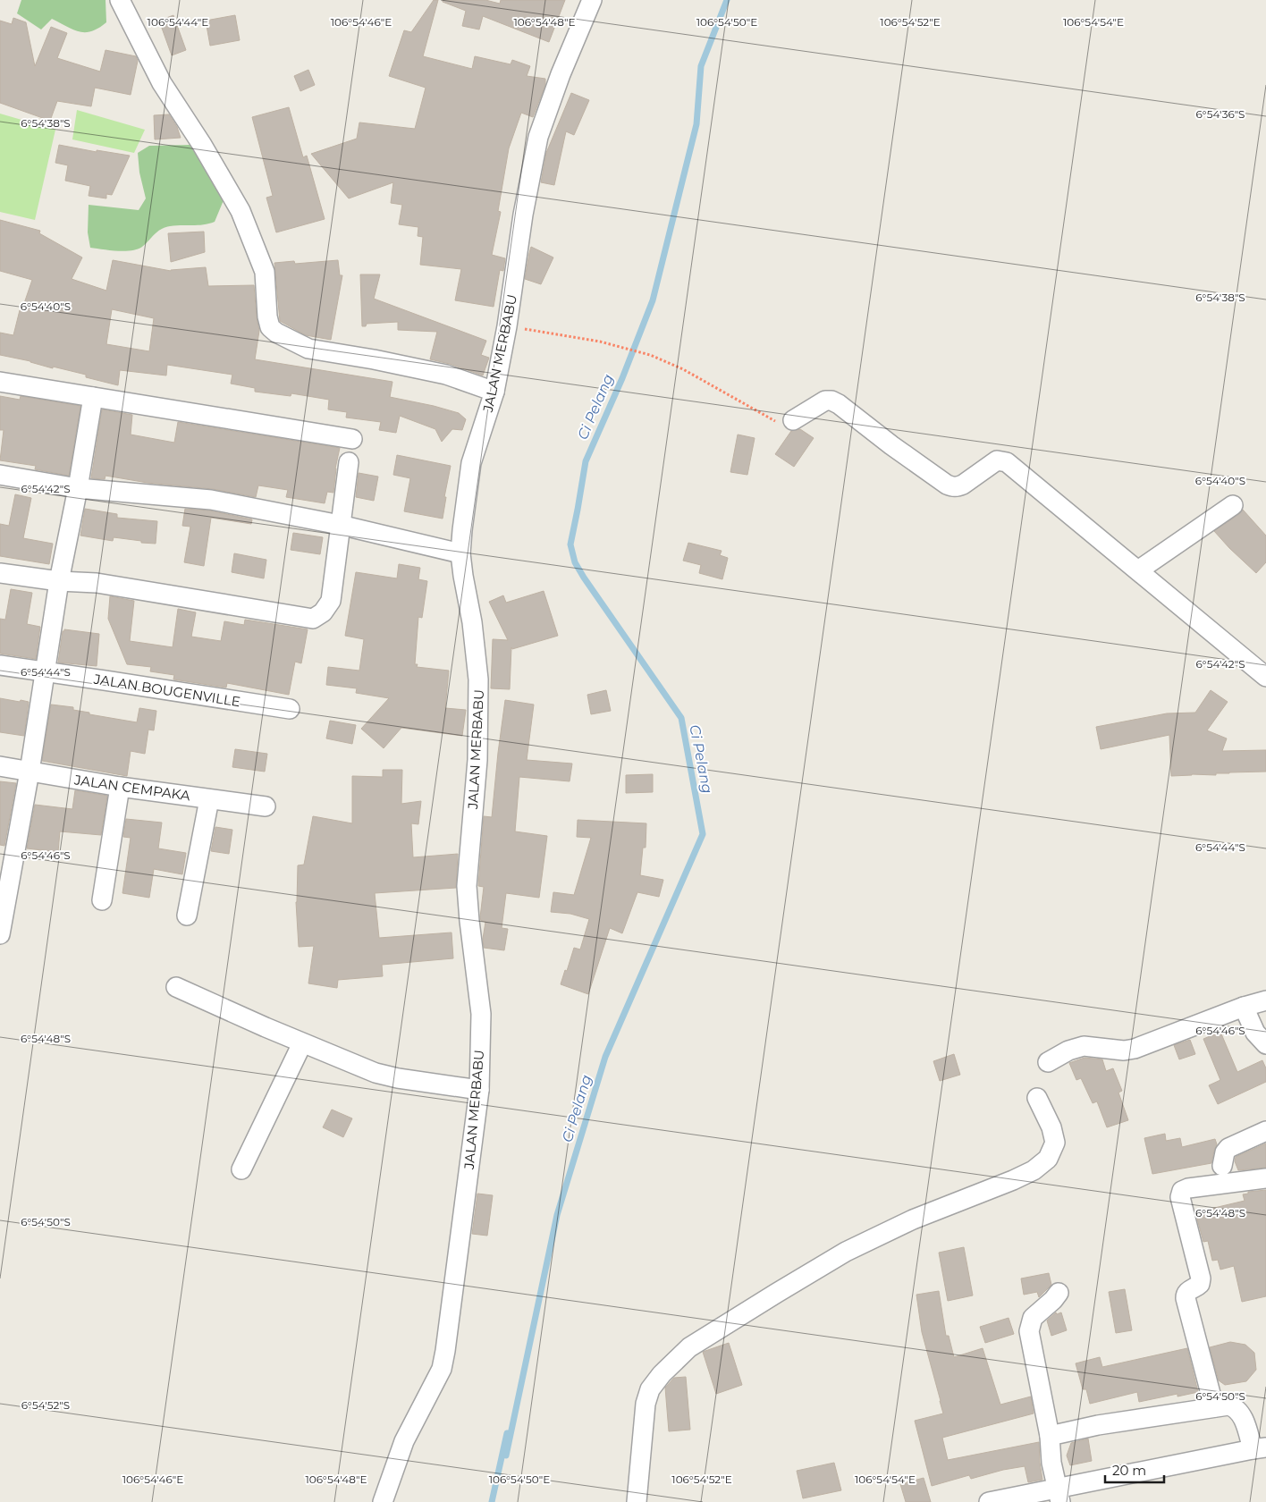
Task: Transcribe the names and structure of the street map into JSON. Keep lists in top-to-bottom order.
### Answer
{
  "streets": {
    "street": ["JALAN MERBABU", "JALAN BOUGENVILLE", "JALAN CEMPAKA"]
  },
  "water": ["Ci Pelang"],
  "scale_bar": "20 m",
  "coordinates": [
    "106°54'44\"E",
    "106°54'46\"E",
    "106°54'48\"E",
    "106°54'50\"E",
    "106°54'52\"E",
    "106°54'54\"E",
    "6°54'36\"S",
    "6°54'38\"S",
    "6°54'40\"S",
    "6°54'42\"S",
    "6°54'44\"S",
    "6°54'46\"S",
    "6°54'48\"S",
    "6°54'50\"S",
    "6°54'52\"S"
  ]
}
